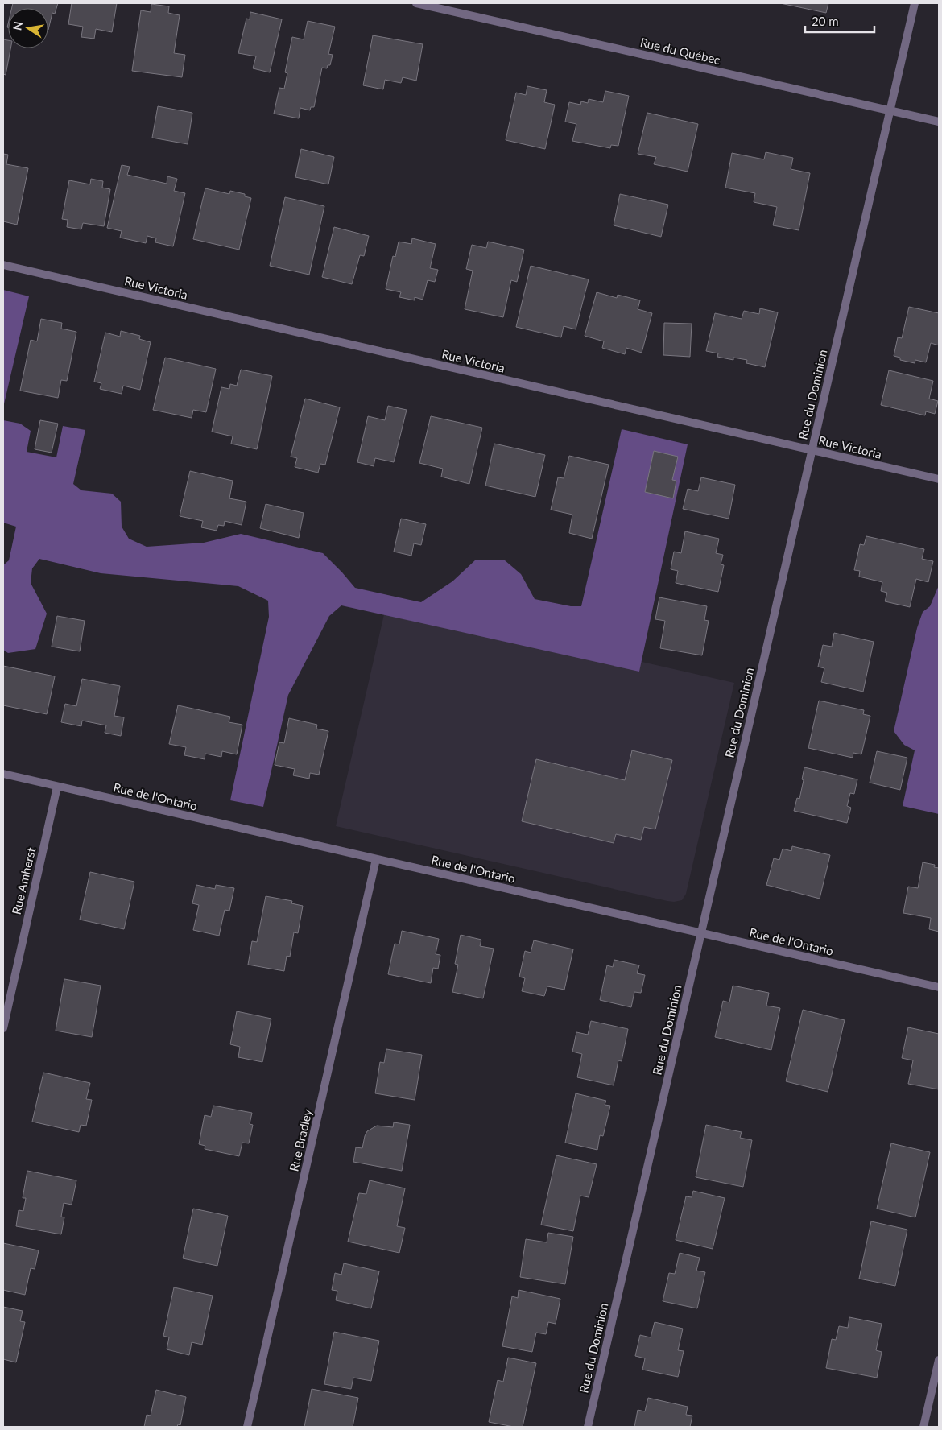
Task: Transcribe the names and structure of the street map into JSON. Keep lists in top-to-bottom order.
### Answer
{
  "streets": {
    "street": [
      "Rue du Québec",
      "Rue Victoria",
      "Rue du Dominion",
      "Rue de l'Ontario",
      "Rue Amherst",
      "Rue Bradley"
    ]
  },
  "crossings": [
    ["Rue du Québec", "Rue du Dominion"],
    ["Rue Victoria", "Rue du Dominion"],
    ["Rue du Dominion", "Rue de l'Ontario"],
    ["Rue de l'Ontario", "Rue Amherst"],
    ["Rue de l'Ontario", "Rue Bradley"]
  ],
  "scale_bar": "20 m",
  "north": "left"
}
